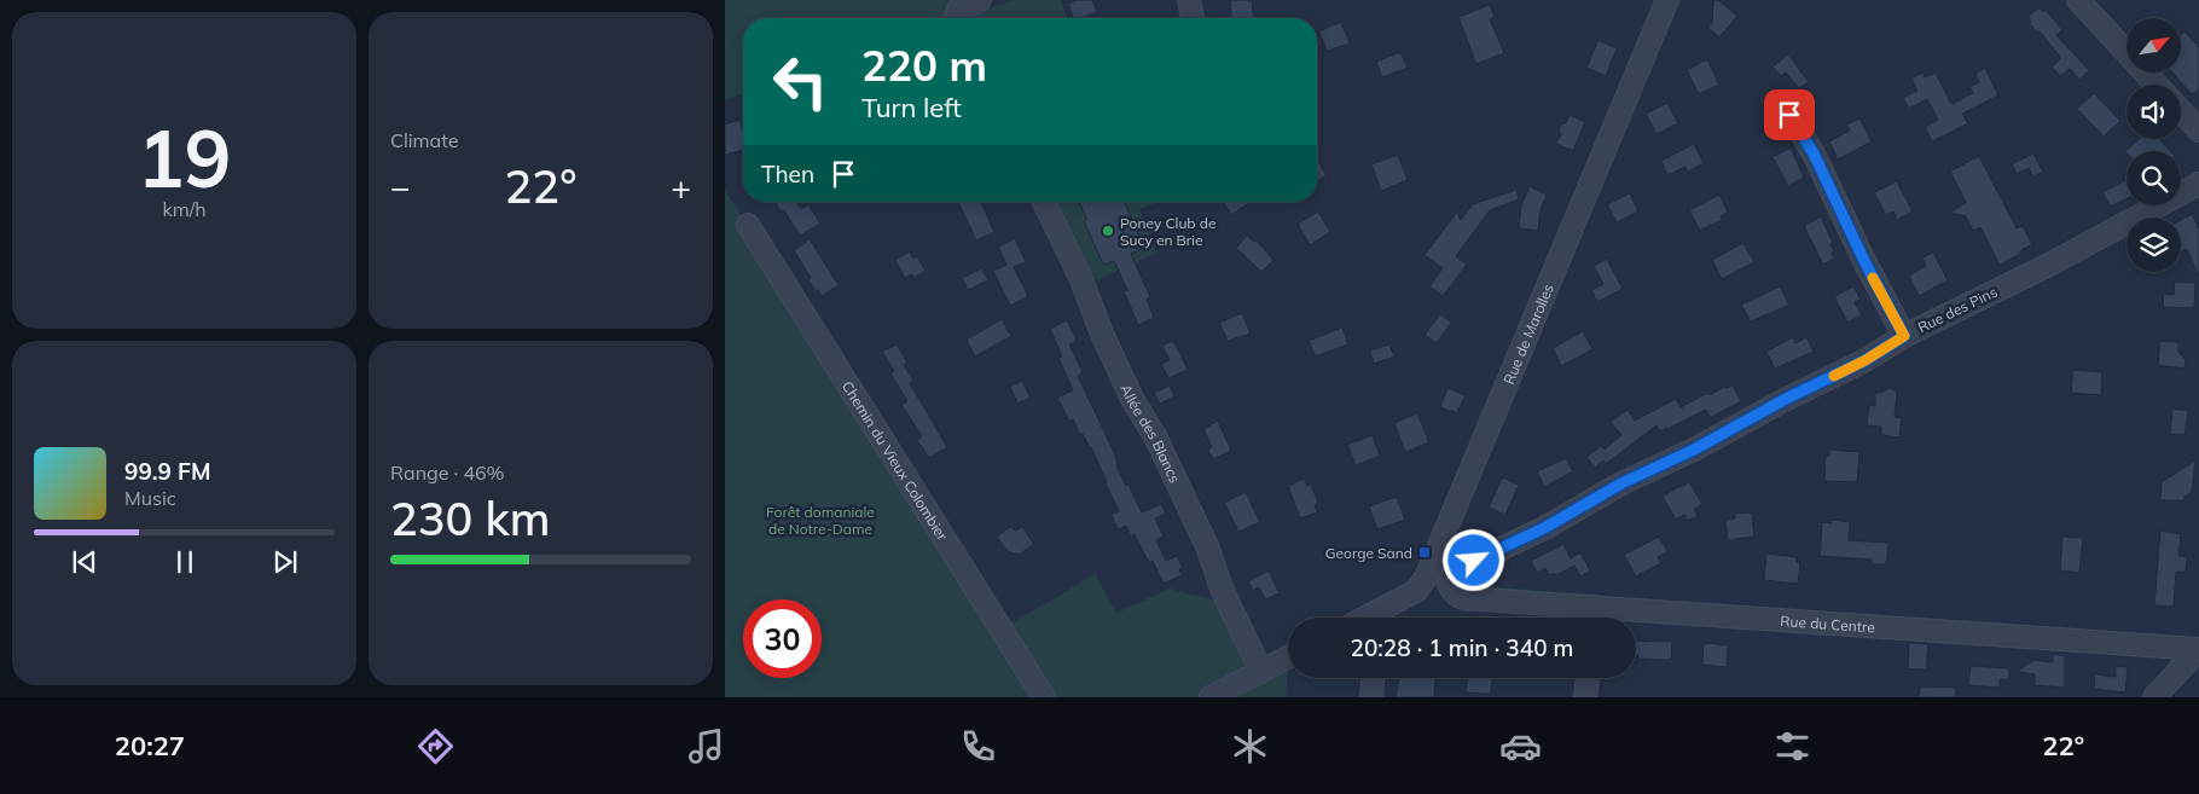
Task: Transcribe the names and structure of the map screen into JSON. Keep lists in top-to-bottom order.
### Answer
{
  "streets": {
    "street": [
      "Rue des Pins",
      "Rue de Marolles",
      "Allée des Blancs",
      "Chemin du Vieux Colombier",
      "Rue du Centre"
    ]
  },
  "crossings": [
    ["Rue des Pins", "Rue du Centre"]
  ],
  "parks": ["Forêt domaniale de Notre-Dame"],
  "places": {
    "other": ["Poney Club de Sucy en Brie"],
    "transit": ["George Sand"]
  },
  "north": "top right",
  "page": {
    "tile": [
      ["19", "km/h"],
      "Climate",
      ["Range · 46%", "230 km"]
    ],
    "turn": ["220 m", "Turn left"],
    "then": "Then",
    "heat": ["−", "22°", "+"],
    "song": ["99.9 FM", "Music"],
    "limit": "30",
    "trip": "20:28 · 1 min · 340 m",
    "tabs": ["20:27", "22°"]
  }
}
